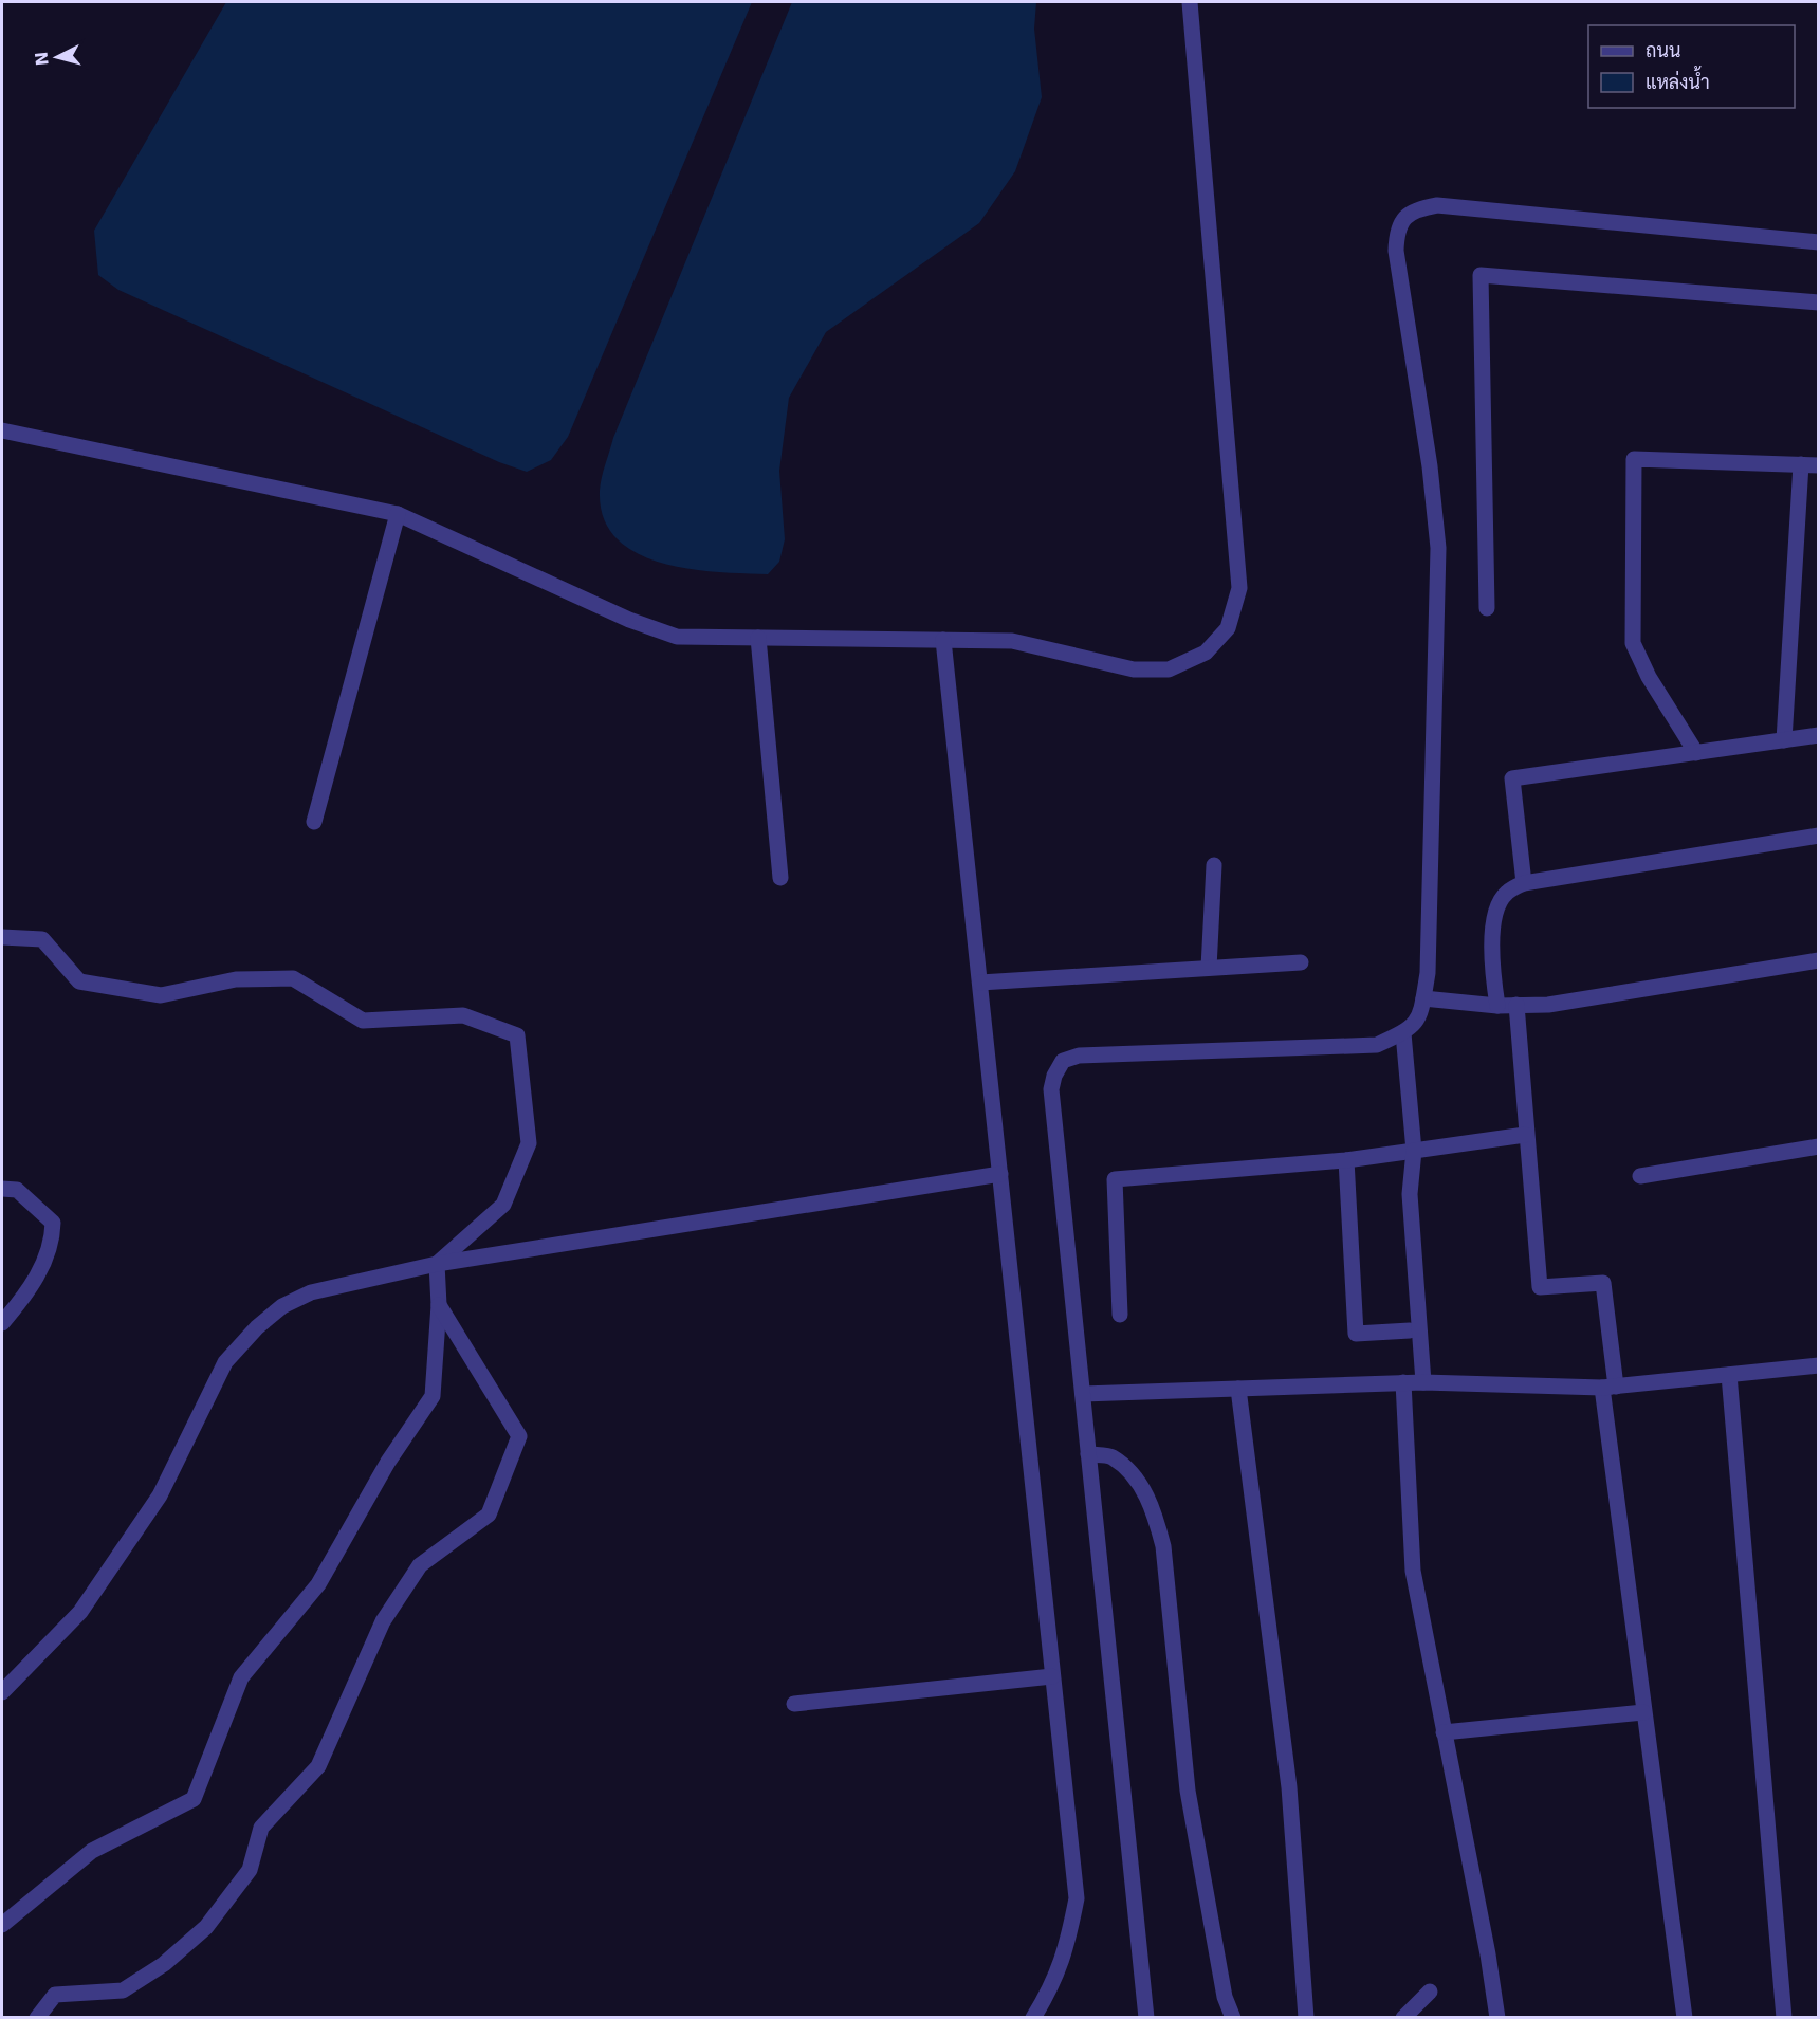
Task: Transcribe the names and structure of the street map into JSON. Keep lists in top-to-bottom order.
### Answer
{
  "legend": ["ถนน", "แหล่งน้ำ"],
  "north": "left"
}
